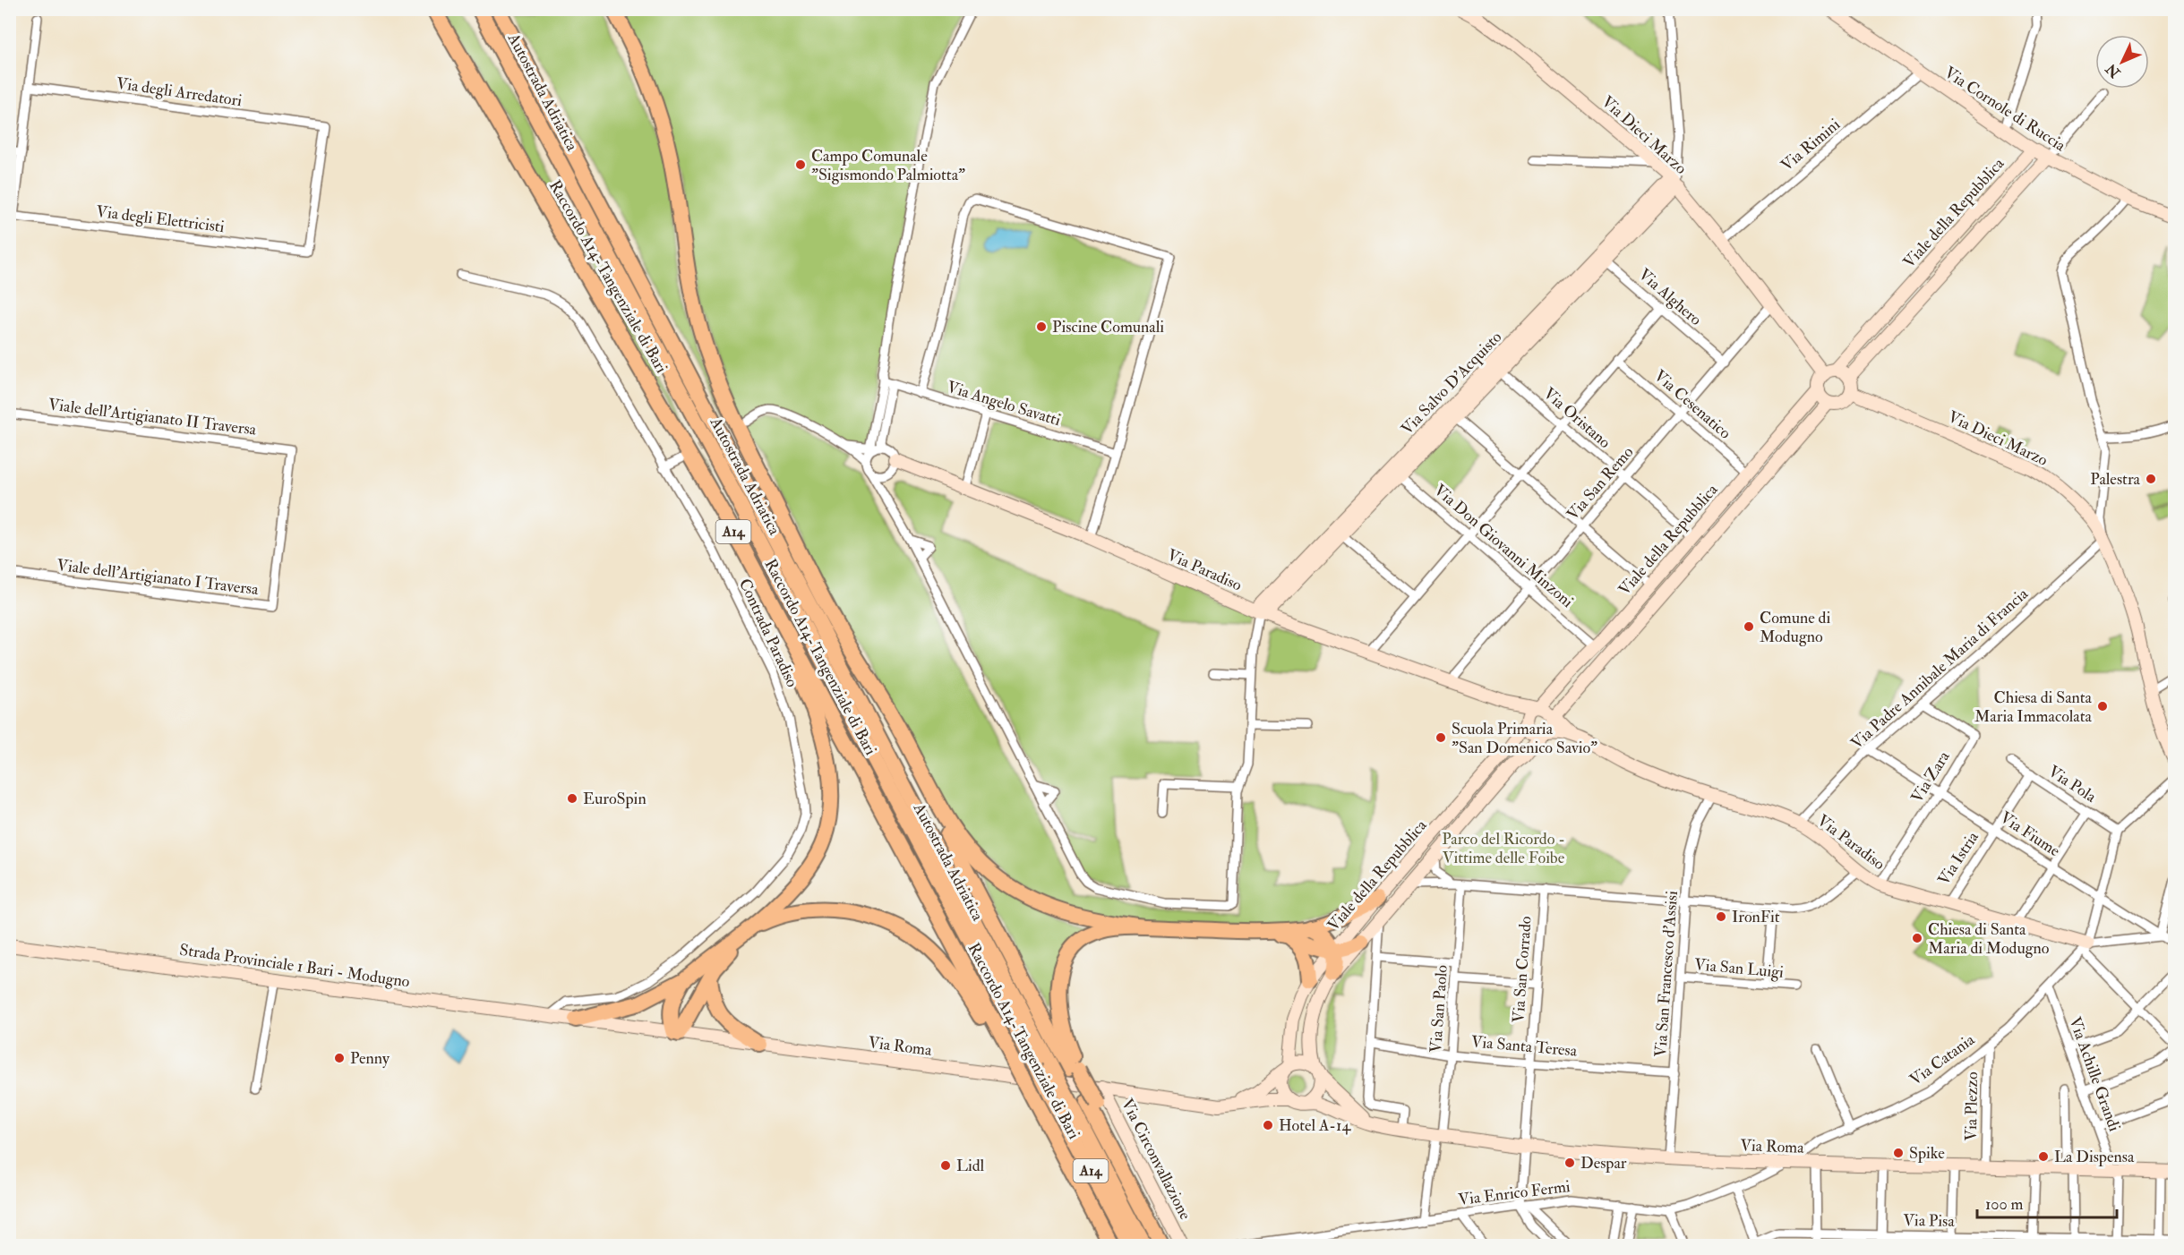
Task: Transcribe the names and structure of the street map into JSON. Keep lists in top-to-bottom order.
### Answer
{
  "streets": {
    "highway": ["Autostrada Adriatica", "Raccordo A14-Tangenziale di Bari", "A14"],
    "street": [
      "Via degli Arredatori",
      "Via Cornole di Ruccia",
      "Via Dieci Marzo",
      "Via Rimini",
      "Viale della Repubblica",
      "Via degli Elettricisti",
      "Via Alghero",
      "Via Salvo D'Acquisto",
      "Via Angelo Savatti",
      "Via Cesenatico",
      "Viale dell'Artigianato II Traversa",
      "Via Oristano",
      "Via San Remo",
      "Via Don Giovanni Minzoni",
      "Via Paradiso",
      "Viale dell'Artigianato I Traversa",
      "Contrada Paradiso",
      "Via Padre Annibale Maria di Francia",
      "Via Zara",
      "Via Pola",
      "Via Fiume",
      "Via Istria",
      "Strada Provinciale 1 Bari - Modugno",
      "Via San Luigi",
      "Via San Corrado",
      "Via San Francesco d'Assisi",
      "Via San Paolo",
      "Via Roma",
      "Via Santa Teresa",
      "Via Catania",
      "Via Achille Grandi",
      "Via Plezzo",
      "Via Circonvallazione",
      "Via Enrico Fermi",
      "Via Pisa"
    ]
  },
  "crossings": [
    ["Via degli Arredatori", "Via degli Elettricisti"],
    ["Via Cornole di Ruccia", "Via Rimini"],
    ["Via Cornole di Ruccia", "Viale della Repubblica"],
    ["Via Dieci Marzo", "Via Rimini"],
    ["Via Dieci Marzo", "Viale della Repubblica"],
    ["Via Dieci Marzo", "Via Salvo D'Acquisto"],
    ["Via Dieci Marzo", "Via San Remo"],
    ["Via Dieci Marzo", "Via Padre Annibale Maria di Francia"],
    ["Viale della Repubblica", "Via Cesenatico"],
    ["Viale della Repubblica", "Via Oristano"],
    ["Viale della Repubblica", "Via Don Giovanni Minzoni"],
    ["Viale della Repubblica", "Via Paradiso"],
    ["Viale della Repubblica", "Via Roma"],
    ["Via Alghero", "Via Salvo D'Acquisto"],
    ["Via Alghero", "Via San Remo"],
    ["Via Salvo D'Acquisto", "Via Oristano"],
    ["Via Salvo D'Acquisto", "Via Don Giovanni Minzoni"],
    ["Via Salvo D'Acquisto", "Via Paradiso"],
    ["Via Cesenatico", "Via San Remo"],
    ["Viale dell'Artigianato II Traversa", "Viale dell'Artigianato I Traversa"],
    ["Via Oristano", "Via San Remo"],
    ["Via San Remo", "Via Don Giovanni Minzoni"],
    ["Via San Remo", "Via Paradiso"],
    ["Via Paradiso", "Via Padre Annibale Maria di Francia"],
    ["Via Paradiso", "Via Zara"],
    ["Via Paradiso", "Via Istria"],
    ["Via Paradiso", "Via San Francesco d'Assisi"],
    ["Via Paradiso", "Via Catania"],
    ["Contrada Paradiso", "Strada Provinciale 1 Bari - Modugno"],
    ["Via Padre Annibale Maria di Francia", "Via Zara"],
    ["Via Padre Annibale Maria di Francia", "Via Fiume"],
    ["Via Zara", "Via Fiume"],
    ["Via Pola", "Via Istria"],
    ["Via Fiume", "Via Istria"],
    ["Strada Provinciale 1 Bari - Modugno", "Via Roma"],
    ["Via San Luigi", "Via San Francesco d'Assisi"],
    ["Via San Corrado", "Via Roma"],
    ["Via San Corrado", "Via Santa Teresa"],
    ["Via San Corrado", "Via Enrico Fermi"],
    ["Via San Francesco d'Assisi", "Via Roma"],
    ["Via San Francesco d'Assisi", "Via Santa Teresa"],
    ["Via San Paolo", "Via Roma"],
    ["Via San Paolo", "Via Santa Teresa"],
    ["Via San Paolo", "Via Enrico Fermi"],
    ["Via Roma", "Via Catania"],
    ["Via Roma", "Via Achille Grandi"],
    ["Via Roma", "Via Plezzo"],
    ["Via Roma", "Via Circonvallazione"],
    ["Via Roma", "Via Enrico Fermi"],
    ["Via Catania", "Via Achille Grandi"],
    ["Via Catania", "Via Plezzo"],
    ["Via Catania", "Via Enrico Fermi"]
  ],
  "parks": ["Parco del Ricordo - Vittime delle Foibe"],
  "places": [
    "Campo Comunale \"Sigismondo Palmiotta\"",
    "Piscine Comunali",
    "Palestra",
    "Comune di Modugno",
    "Chiesa di Santa Maria Immacolata",
    "Scuola Primaria \"San Domenico Savio\"",
    "EuroSpin",
    "IronFit",
    "Chiesa di Santa Maria di Modugno",
    "Penny",
    "Hotel A-14",
    "Spike",
    "La Dispensa",
    "Despar",
    "Lidl"
  ],
  "scale_bar": "100 m",
  "north": "bottom left"
}
